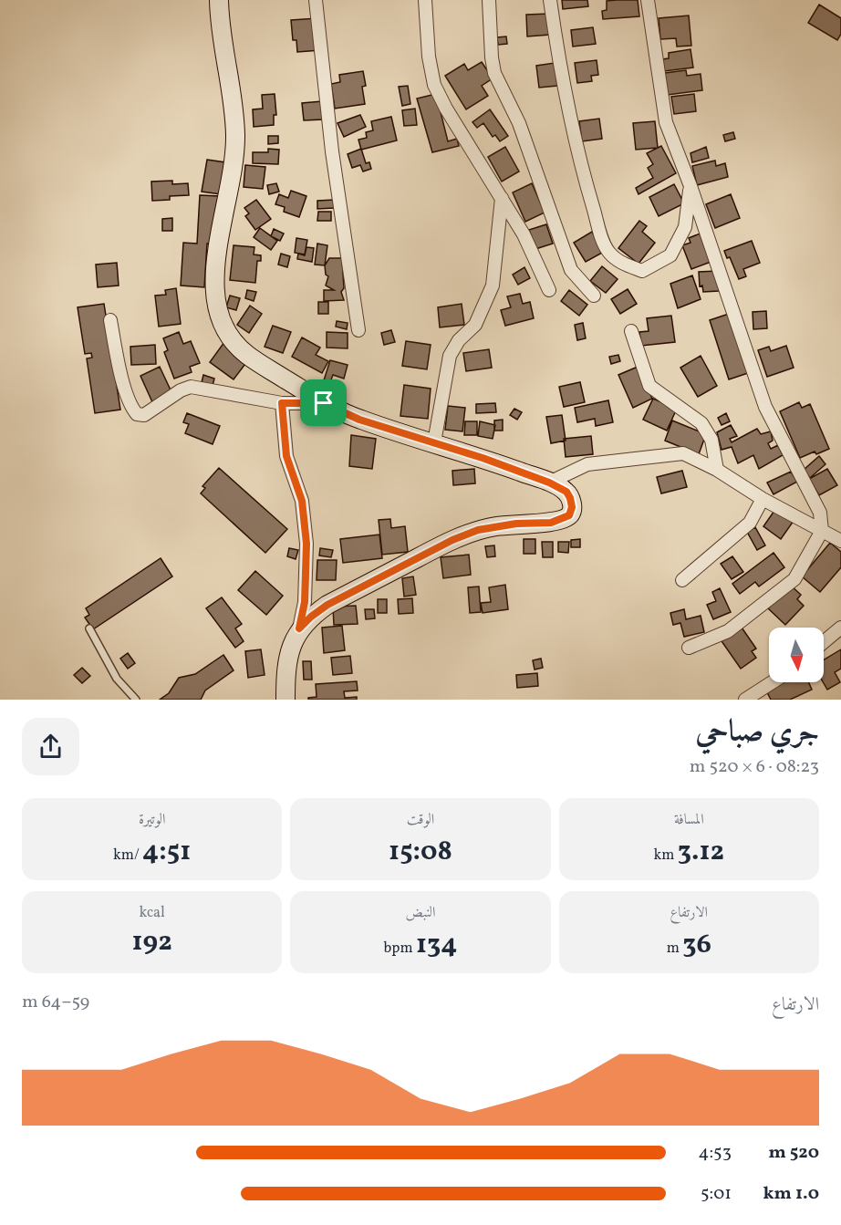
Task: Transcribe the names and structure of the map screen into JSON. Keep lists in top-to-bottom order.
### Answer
{
  "north": "bottom",
  "page": {
    "heading": ["جري صباحي", "08:23 · 6 × 520 m"],
    "stats": [
      ["المسافة", "3.12 km"],
      ["الوقت", "15:08"],
      ["الوتيرة", "4:51 /km"],
      ["الارتفاع", "36 m"],
      ["النبض", "134 bpm"],
      ["kcal", "192"]
    ],
    "chart": ["الارتفاع", "59–64 m"],
    "list": [
      {
        "name": "520 m",
        "note": "4:53"
      },
      {
        "name": "1.0 km",
        "note": "5:01"
      }
    ]
  }
}
